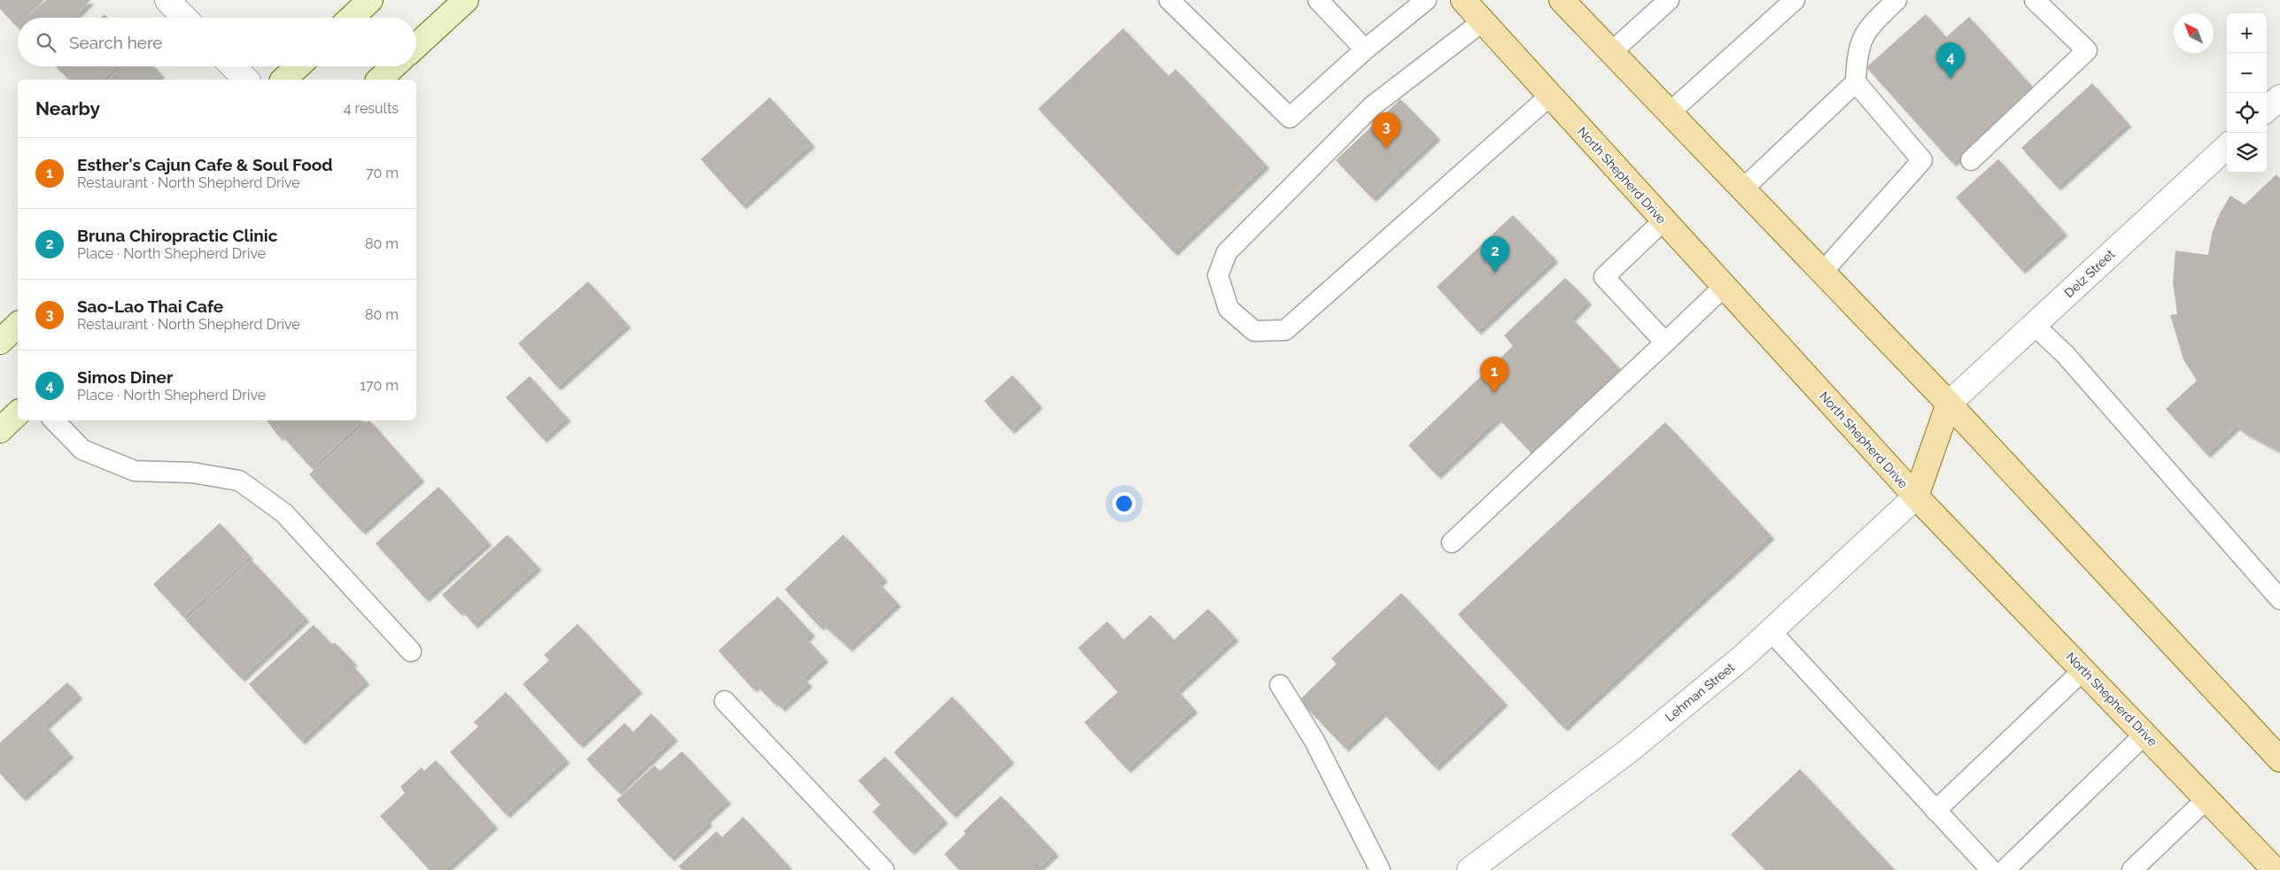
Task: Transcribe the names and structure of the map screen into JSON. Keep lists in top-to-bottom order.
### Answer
{
  "streets": {
    "main road": ["North Shepherd Drive"],
    "street": ["Delz Street", "Lehman Street"]
  },
  "crossings": [
    ["North Shepherd Drive", "Lehman Street"]
  ],
  "north": "top left",
  "page": {
    "map_buttons": ["+", "−"],
    "search": "Search here",
    "pins": [
      "4",
      "3",
      "2",
      "1"
    ],
    "heading": ["Nearby", "4 results"],
    "list": [
      {
        "mark": "1",
        "name": "Esther's Cajun Cafe & Soul Food",
        "note": "Restaurant · North Shepherd Drive",
        "value": "70 m"
      },
      {
        "mark": "2",
        "name": "Bruna Chiropractic Clinic",
        "note": "Place · North Shepherd Drive",
        "value": "80 m"
      },
      {
        "mark": "3",
        "name": "Sao-Lao Thai Cafe",
        "note": "Restaurant · North Shepherd Drive",
        "value": "80 m"
      },
      {
        "mark": "4",
        "name": "Simos Diner",
        "note": "Place · North Shepherd Drive",
        "value": "170 m"
      }
    ]
  }
}
